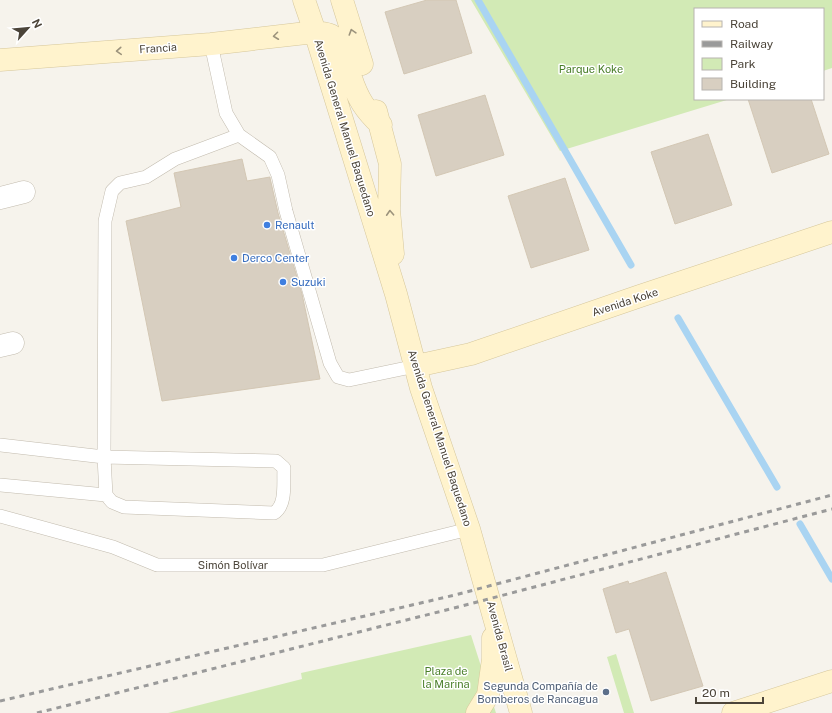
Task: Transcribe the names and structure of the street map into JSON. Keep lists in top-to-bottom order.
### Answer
{
  "streets": {
    "main road": [
      "Francia",
      "Avenida General Manuel Baquedano",
      "Avenida Koke",
      "Avenida Brasil"
    ],
    "lane": ["Simón Bolívar"]
  },
  "crossings": [
    ["Francia", "Avenida General Manuel Baquedano"],
    ["Avenida General Manuel Baquedano", "Avenida Koke"],
    ["Avenida General Manuel Baquedano", "Simón Bolívar"],
    ["Avenida General Manuel Baquedano", "Avenida Brasil"]
  ],
  "one_way": ["Francia"],
  "parks": ["Parque Koke", "Plaza de la Marina"],
  "places": [
    "Renault",
    "Derco Center",
    "Suzuki",
    "Segunda Compañía de Bomberos de Rancagua"
  ],
  "legend": [
    "Road",
    "Railway",
    "Park",
    "Building"
  ],
  "scale_bar": "20 m",
  "north": "top right"
}
